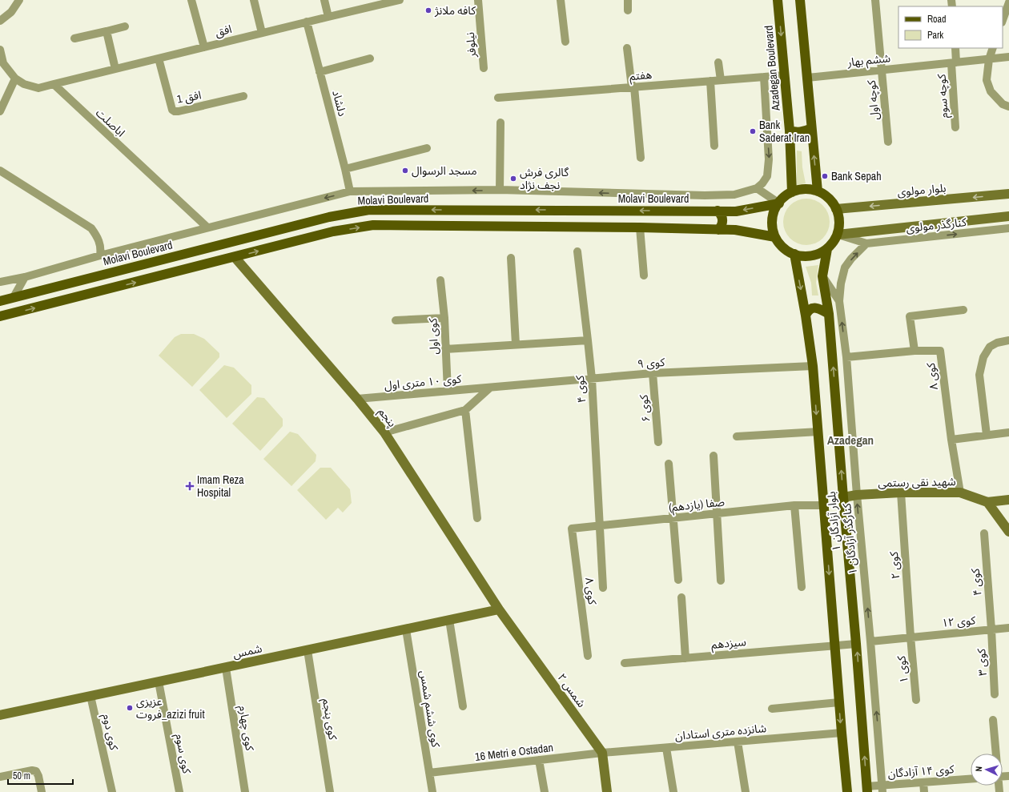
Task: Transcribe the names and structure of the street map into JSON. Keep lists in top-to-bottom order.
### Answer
{
  "streets": {
    "main road": ["Azadegan Boulevard", "Molavi Boulevard", "بلوار آزادگان ۱"],
    "street": [
      "افق",
      "نیلوفر",
      "ششم بهار",
      "هفتم",
      "کوچه سوم",
      "افق 1",
      "کوچه اول",
      "دلشاد",
      "اباصلت",
      "بلوار مولوی",
      "کنارگذر مولوی",
      "کوی اول",
      "کوی ۹",
      "کوی ۸",
      "کوی ۱۰ متری اول",
      "کوی ۴",
      "کوی ۶",
      "پنجم",
      "شهید نقی رستمی",
      "صفا (یازدهم)",
      "کنارگذر آزادگان ۱",
      "کوی ۲",
      "کوی ۱۲",
      "سیزدهم",
      "شمس",
      "کوی ۳",
      "کوی ۱",
      "شمس ۲",
      "کوی ششم شمس",
      "کوی پنجم",
      "کوی چهارم",
      "کوی دوم",
      "شانزده متری استادان",
      "16 Metri e Ostadan",
      "کوی سوم",
      "کوی ۱۴ آزادگان"
    ]
  },
  "crossings": [
    ["افق", "افق 1"],
    ["افق", "دلشاد"],
    ["افق", "اباصلت"],
    ["ششم بهار", "کوچه سوم"],
    ["ششم بهار", "کوچه اول"],
    ["Azadegan Boulevard", "هفتم"],
    ["Azadegan Boulevard", "بلوار مولوی"],
    ["Azadegan Boulevard", "Molavi Boulevard"],
    ["Azadegan Boulevard", "کنارگذر مولوی"],
    ["Azadegan Boulevard", "بلوار آزادگان ۱"],
    ["بلوار مولوی", "Molavi Boulevard"],
    ["بلوار مولوی", "کنارگذر مولوی"],
    ["بلوار مولوی", "بلوار آزادگان ۱"],
    ["Molavi Boulevard", "کنارگذر مولوی"],
    ["Molavi Boulevard", "بلوار آزادگان ۱"],
    ["کنارگذر مولوی", "بلوار آزادگان ۱"],
    ["کنارگذر مولوی", "کنارگذر آزادگان ۱"],
    ["کوی اول", "کوی ۱۰ متری اول"],
    ["کوی ۹", "کوی ۱۰ متری اول"],
    ["کوی ۹", "کوی ۴"],
    ["کوی ۹", "کوی ۶"],
    ["کوی ۹", "بلوار آزادگان ۱"],
    ["کوی ۸", "شهید نقی رستمی"],
    ["کوی ۸", "صفا (یازدهم)"],
    ["کوی ۸", "کنارگذر آزادگان ۱"],
    ["کوی ۱۰ متری اول", "پنجم"],
    ["کوی ۴", "صفا (یازدهم)"],
    ["کوی ۴", "کوی ۱۲"],
    ["کوی ۴", "کوی ۳"],
    ["پنجم", "شمس"],
    ["پنجم", "شمس ۲"],
    ["شهید نقی رستمی", "بلوار آزادگان ۱"],
    ["شهید نقی رستمی", "کنارگذر آزادگان ۱"],
    ["شهید نقی رستمی", "کوی ۲"],
    ["صفا (یازدهم)", "بلوار آزادگان ۱"],
    ["بلوار آزادگان ۱", "سیزدهم"],
    ["بلوار آزادگان ۱", "شانزده متری استادان"],
    ["بلوار آزادگان ۱", "کوی ۱۴ آزادگان"],
    ["کنارگذر آزادگان ۱", "کوی ۱۲"],
    ["کنارگذر آزادگان ۱", "کوی ۱۴ آزادگان"],
    ["کوی ۲", "کوی ۱۲"],
    ["کوی ۲", "کوی ۱"],
    ["کوی ۱۲", "کوی ۳"],
    ["کوی ۱۲", "کوی ۱"],
    ["شمس", "شمس ۲"],
    ["شمس", "کوی ششم شمس"],
    ["شمس", "کوی پنجم"],
    ["شمس", "کوی چهارم"],
    ["شمس", "کوی دوم"],
    ["شمس", "کوی سوم"],
    ["شمس ۲", "شانزده متری استادان"],
    ["شمس ۲", "16 Metri e Ostadan"],
    ["کوی ششم شمس", "16 Metri e Ostadan"],
    ["شانزده متری استادان", "16 Metri e Ostadan"]
  ],
  "one_way": ["کنارگذر آزادگان ۱"],
  "districts": ["Azadegan"],
  "places": {
    "other": [
      "کافه ملانژ",
      "Bank Saderat Iran",
      "مسجد الرسوال",
      "Bank Sepah",
      "گالری فرش نجف نژاد",
      "عزیزی فروت_azizi fruit"
    ],
    "health": ["Imam Reza Hospital"]
  },
  "legend": ["Road", "Park"],
  "scale_bar": "50 m",
  "north": "left"
}
